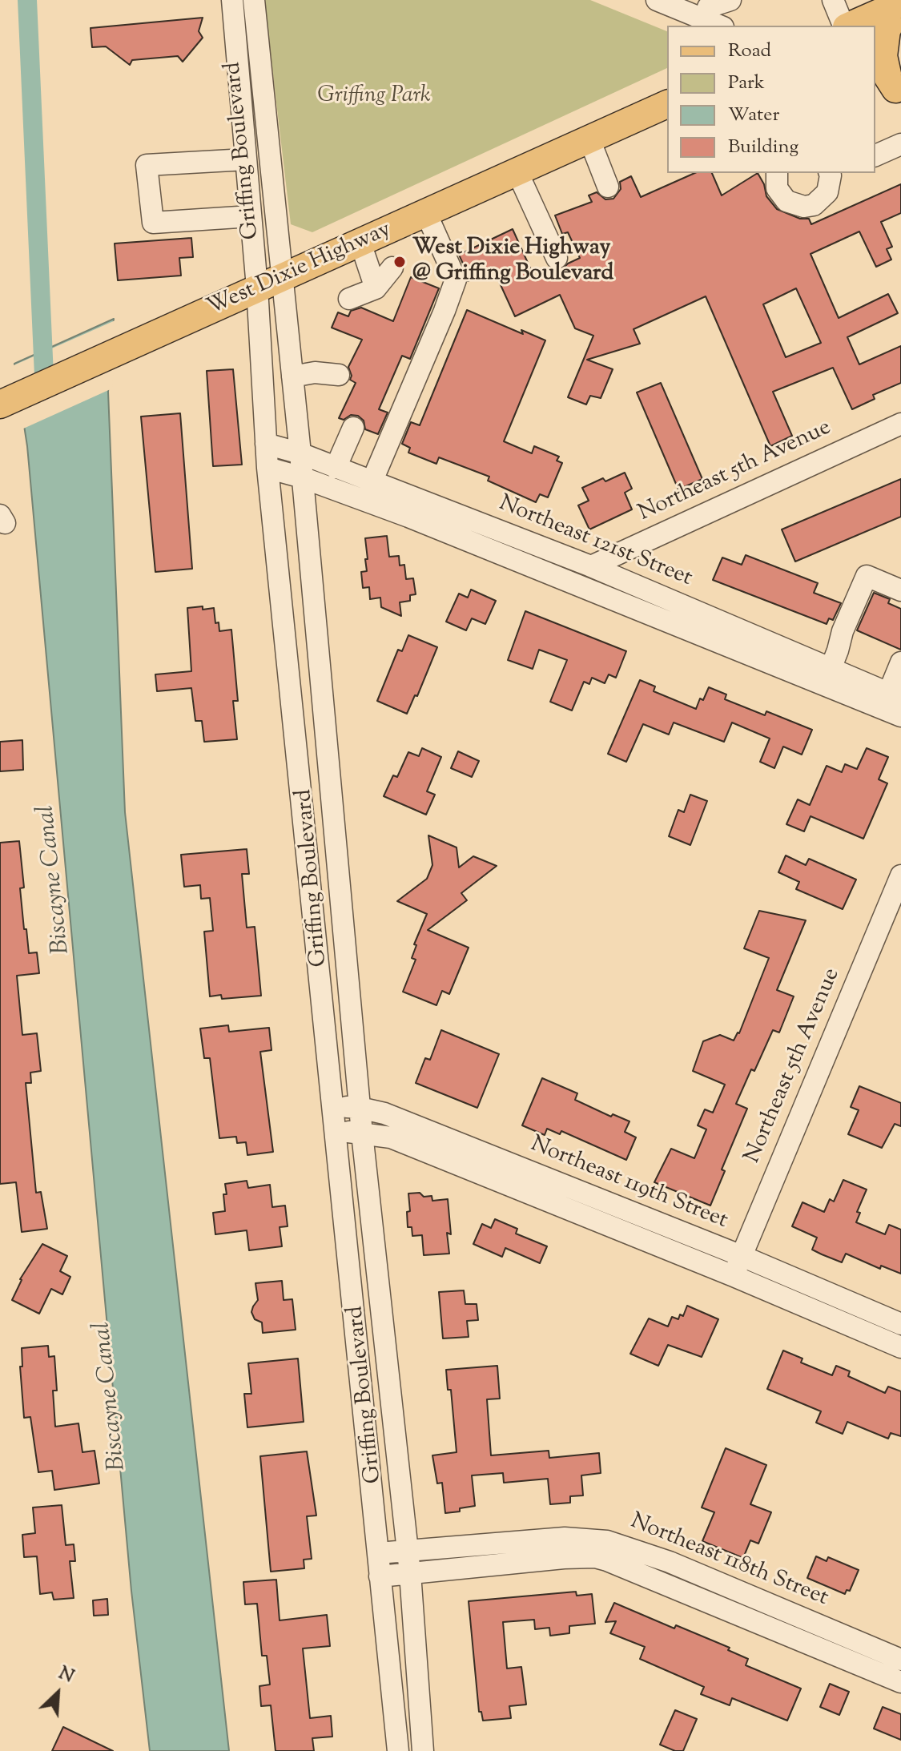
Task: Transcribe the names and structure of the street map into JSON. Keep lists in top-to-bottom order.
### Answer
{
  "streets": {
    "main road": ["West Dixie Highway"],
    "street": [
      "Griffing Boulevard",
      "Northeast 5th Avenue",
      "Northeast 121st Street",
      "Northeast 119th Street",
      "Northeast 118th Street"
    ]
  },
  "crossings": [
    ["Griffing Boulevard", "West Dixie Highway"],
    ["Griffing Boulevard", "Northeast 121st Street"],
    ["Griffing Boulevard", "Northeast 119th Street"],
    ["Griffing Boulevard", "Northeast 118th Street"],
    ["Northeast 5th Avenue", "Northeast 121st Street"],
    ["Northeast 5th Avenue", "Northeast 119th Street"]
  ],
  "water": ["Biscayne Canal"],
  "parks": ["Griffing Park"],
  "places": ["West Dixie Highway @ Griffing Boulevard"],
  "legend": [
    "Road",
    "Park",
    "Water",
    "Building"
  ],
  "north": "top right"
}
